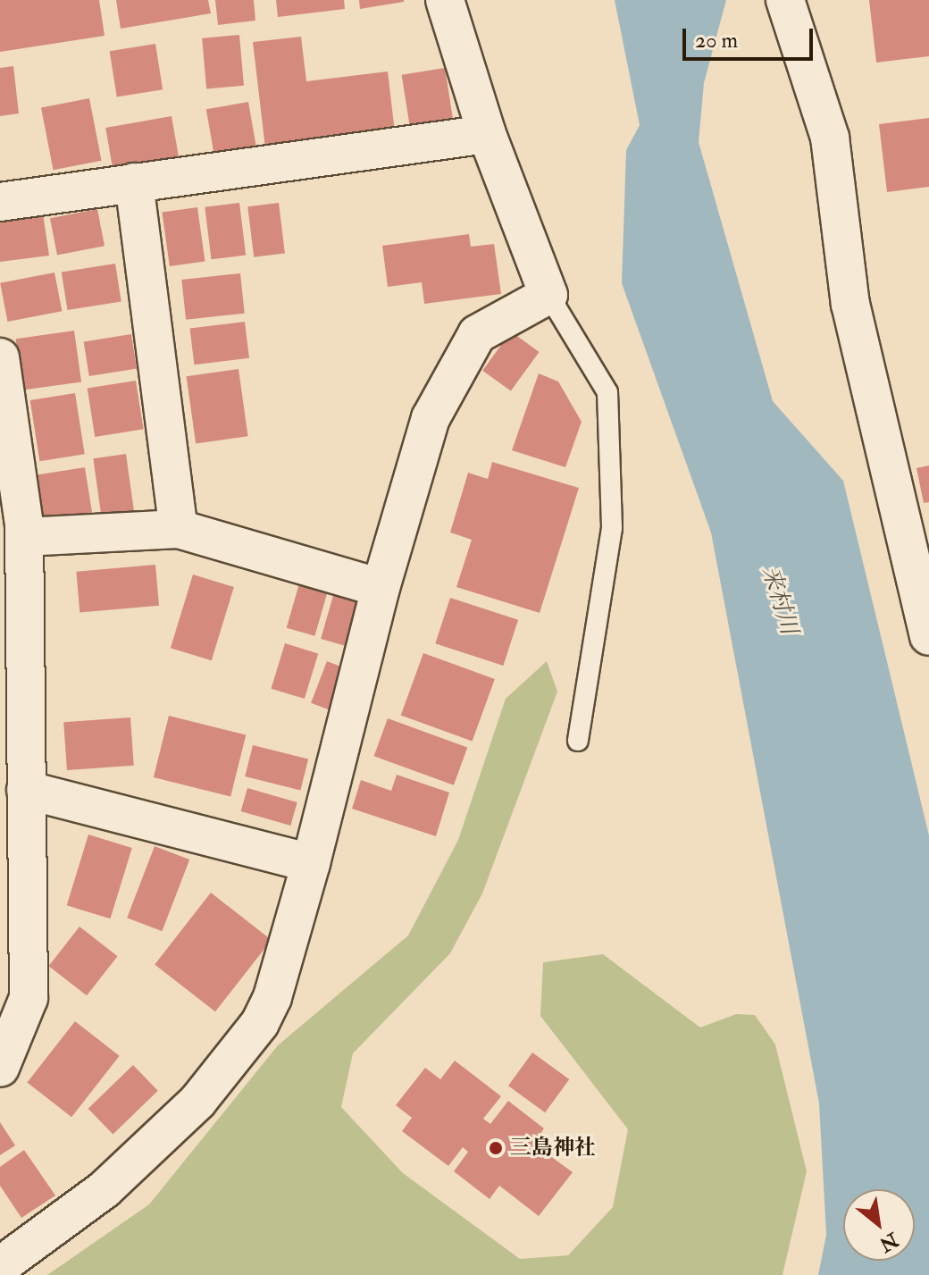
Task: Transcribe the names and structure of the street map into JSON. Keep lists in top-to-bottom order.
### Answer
{
  "water": ["来村川"],
  "places": ["三島神社"],
  "scale_bar": "20 m",
  "north": "bottom right"
}
